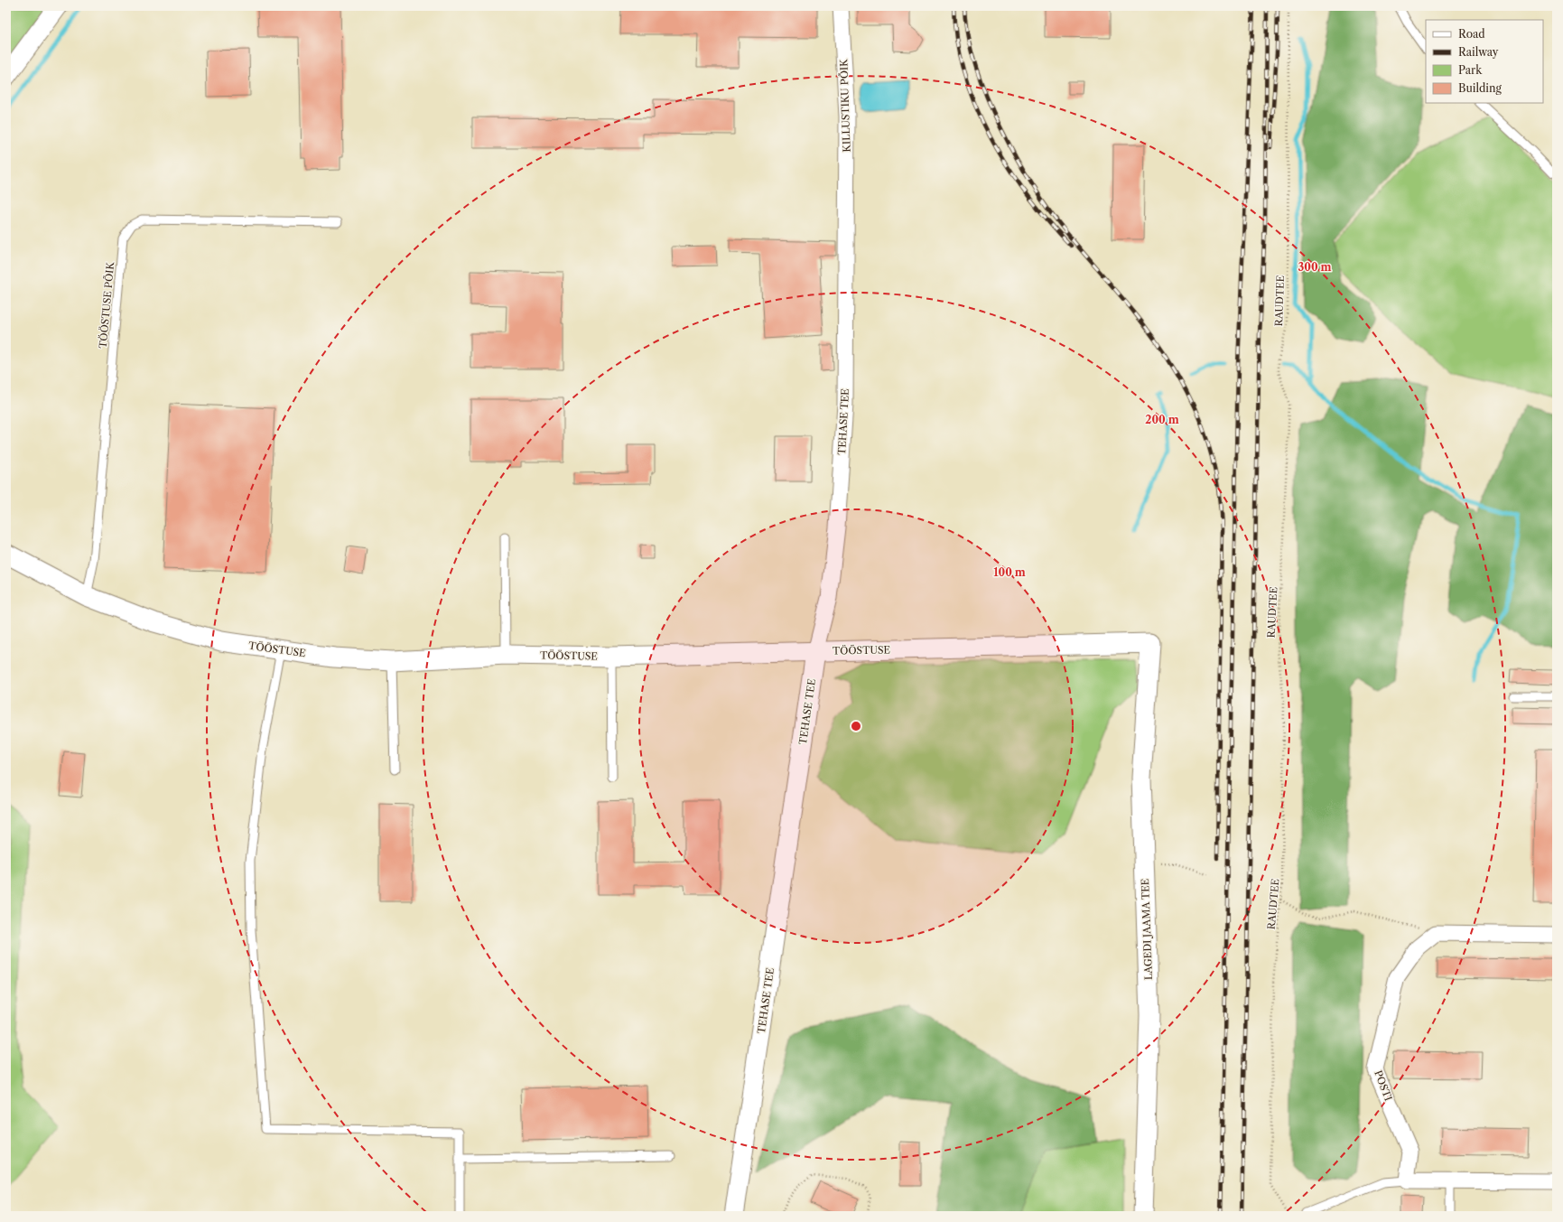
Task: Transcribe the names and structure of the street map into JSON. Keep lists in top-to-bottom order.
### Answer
{
  "streets": {
    "street": [
      "KILLUSTIKU PÕIK",
      "TEHASE TEE",
      "TÖÖSTUSE",
      "LAGEDI JAAMA TEE",
      "POSTI"
    ],
    "lane": ["TÖÖSTUSE PÕIK"],
    "path": ["RAUDTEE"]
  },
  "crossings": [
    ["KILLUSTIKU PÕIK", "TEHASE TEE"],
    ["TÖÖSTUSE PÕIK", "TÖÖSTUSE"],
    ["TEHASE TEE", "TÖÖSTUSE"],
    ["TÖÖSTUSE", "LAGEDI JAAMA TEE"]
  ],
  "legend": [
    "Road",
    "Railway",
    "Park",
    "Building"
  ],
  "rings": ["300 m", "200 m", "100 m"]
}
